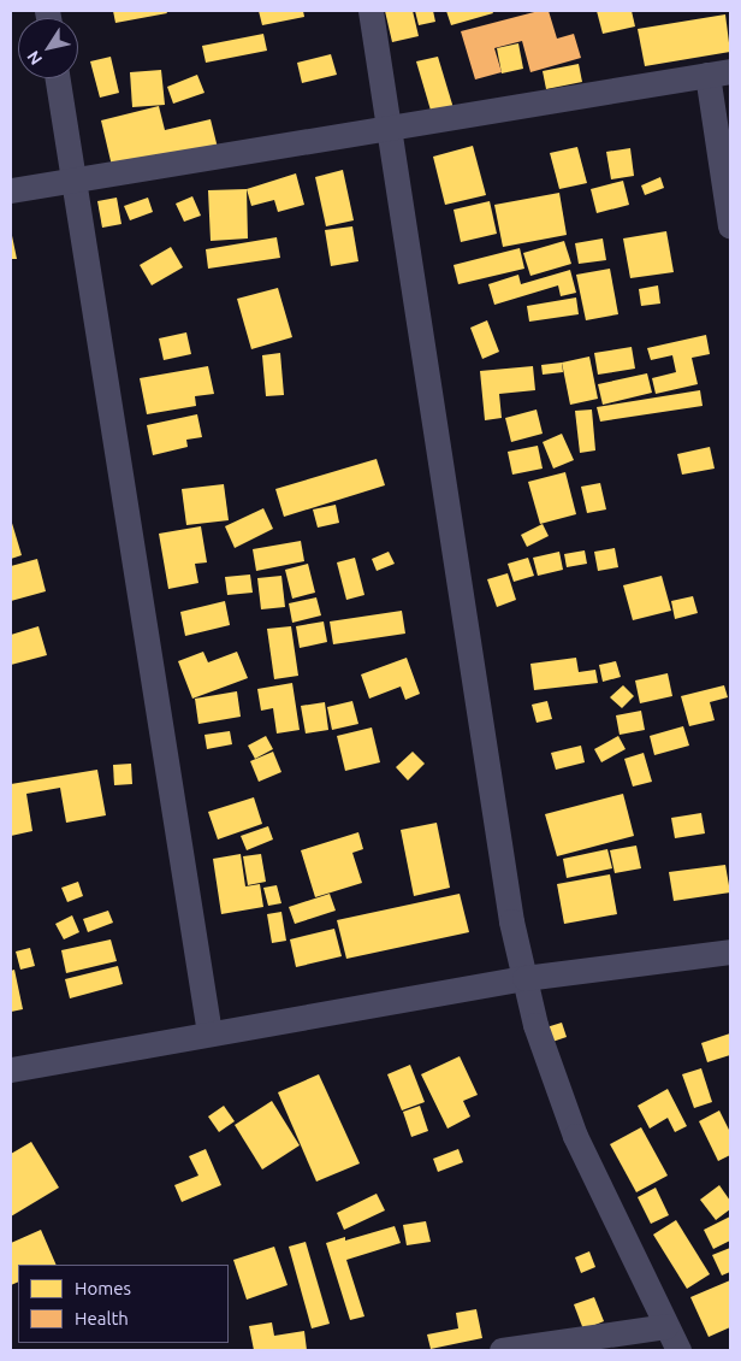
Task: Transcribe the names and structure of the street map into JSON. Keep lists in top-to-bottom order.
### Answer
{
  "legend": ["Homes", "Health"],
  "north": "bottom left"
}
